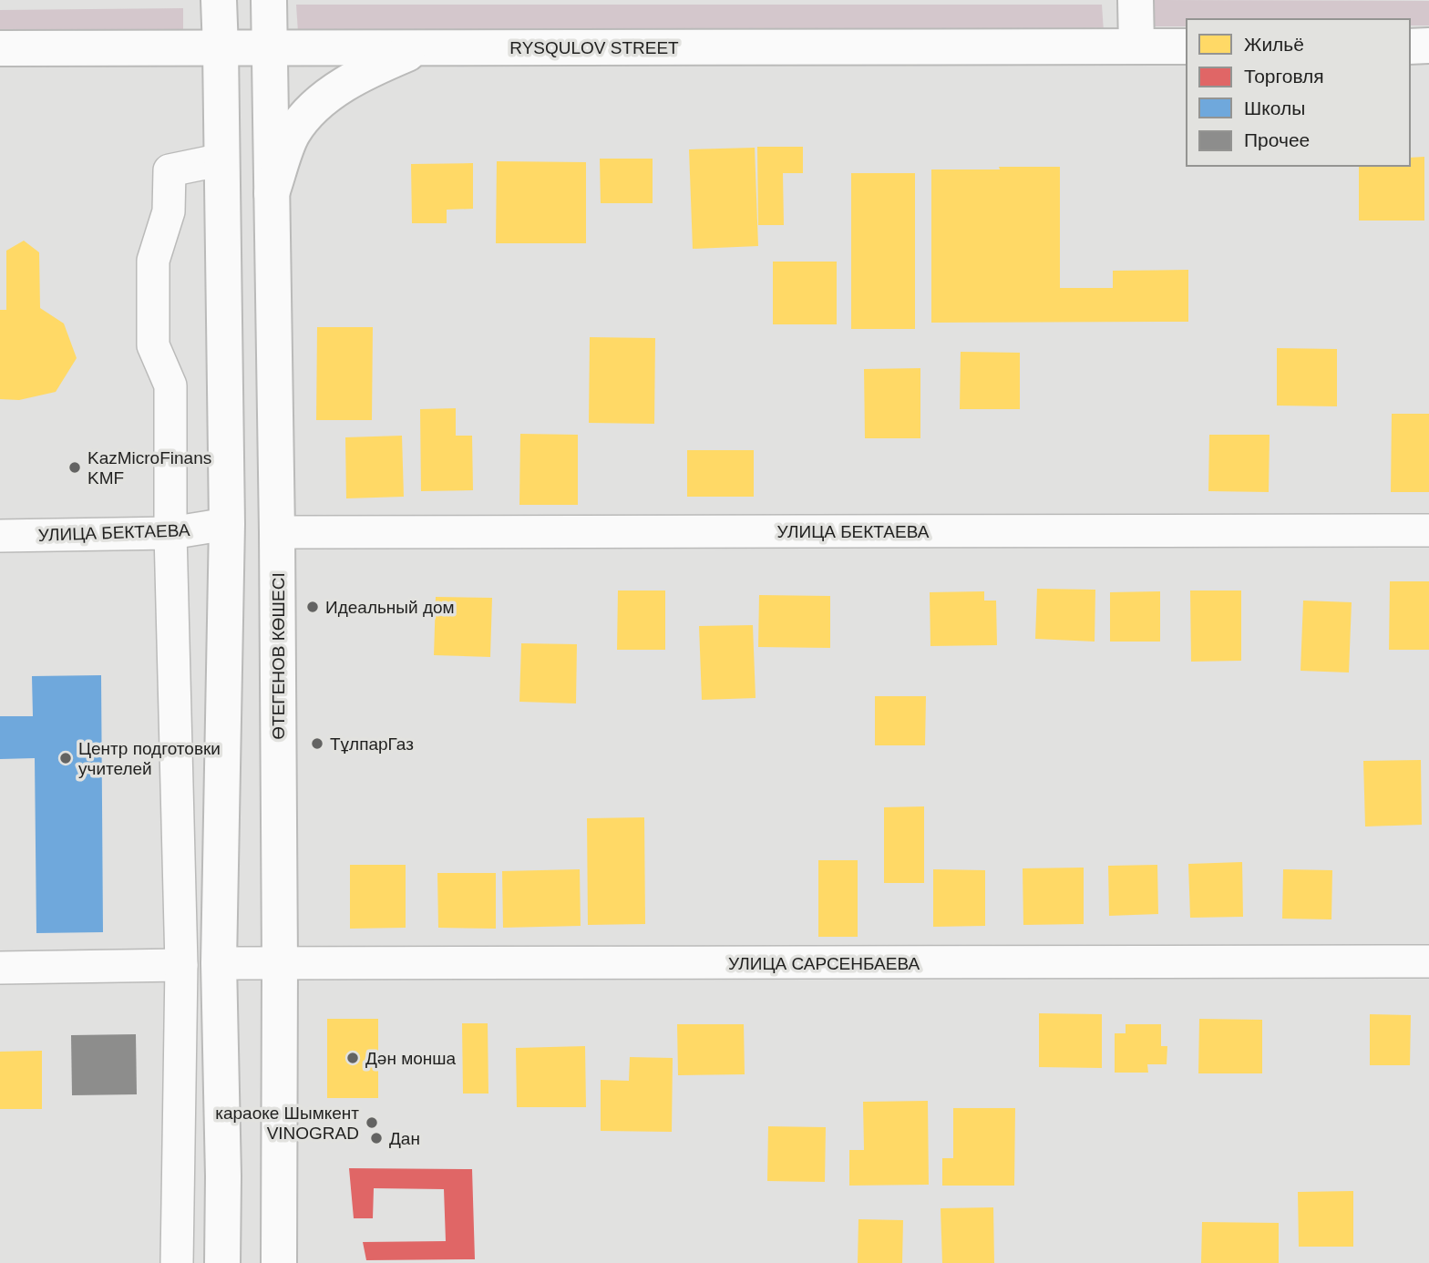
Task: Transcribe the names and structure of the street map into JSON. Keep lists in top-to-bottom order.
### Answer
{
  "streets": {
    "main road": ["RYSQULOV STREET", "ӨТЕГЕНОВ КӨШЕСІ"],
    "street": ["УЛИЦА БЕКТАЕВА", "УЛИЦА САРСЕНБАЕВА"]
  },
  "crossings": [
    ["RYSQULOV STREET", "ӨТЕГЕНОВ КӨШЕСІ"],
    ["УЛИЦА БЕКТАЕВА", "ӨТЕГЕНОВ КӨШЕСІ"],
    ["ӨТЕГЕНОВ КӨШЕСІ", "УЛИЦА САРСЕНБАЕВА"]
  ],
  "places": [
    "KazMicroFinans KMF",
    "Идеальный дом",
    "ТұлпарГаз",
    "Центр подготовки учителей",
    "Дән монша",
    "караоке Шымкент VINOGRAD",
    "Дан"
  ],
  "legend": [
    "Жильё",
    "Торговля",
    "Школы",
    "Прочее"
  ]
}
